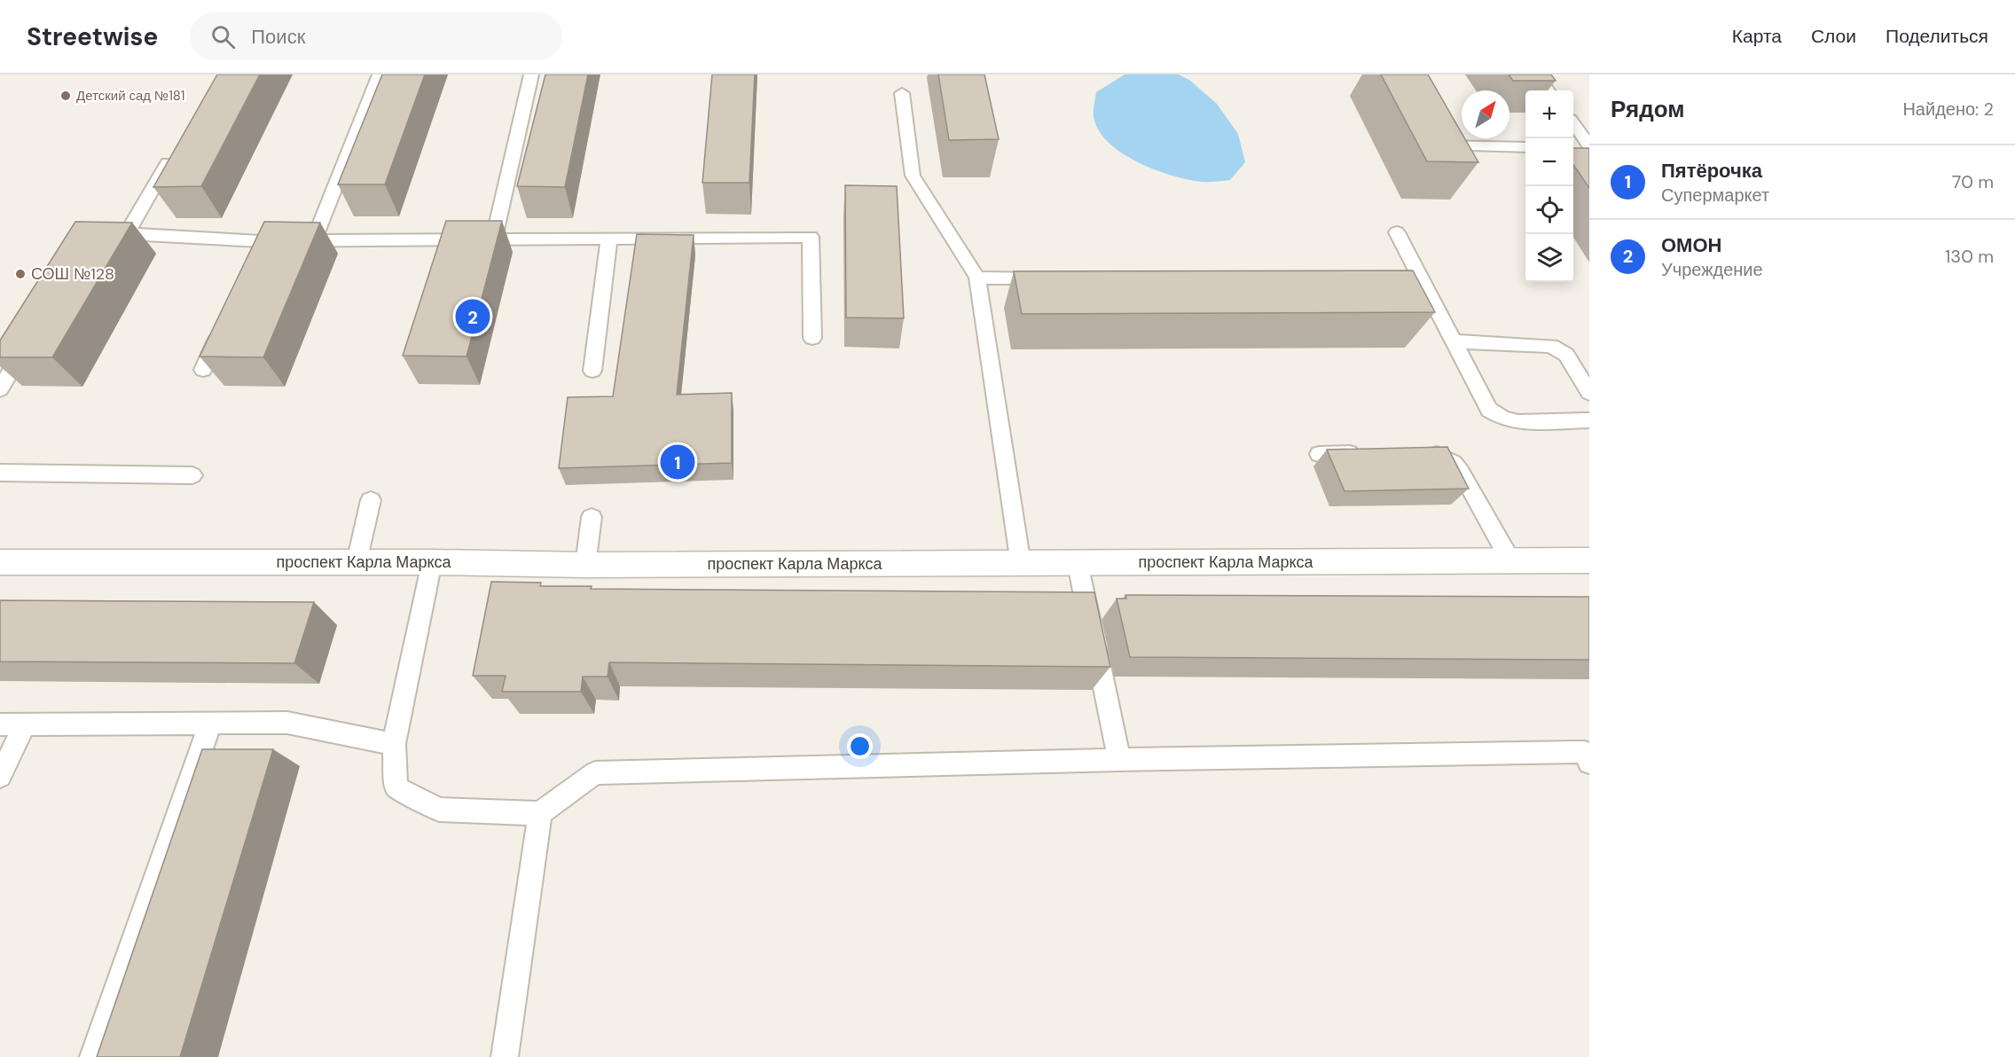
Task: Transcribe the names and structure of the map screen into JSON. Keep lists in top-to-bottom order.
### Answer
{
  "streets": {
    "street": ["проспект Карла Маркса"]
  },
  "places": ["Детский сад №181", "СОШ №128"],
  "north": "top right",
  "page": {
    "header": "Streetwise",
    "search": "Поиск",
    "nav": ["Карта", "Слои", "Поделиться"],
    "heading": ["Рядом", "Найдено: 2"],
    "map_buttons": ["+", "−"],
    "list": [
      {
        "mark": "1",
        "name": "Пятёрочка",
        "note": "Супермаркет",
        "value": "70 m"
      },
      {
        "mark": "2",
        "name": "ОМОН",
        "note": "Учреждение",
        "value": "130 m"
      }
    ],
    "pins": ["2", "1"]
  }
}
